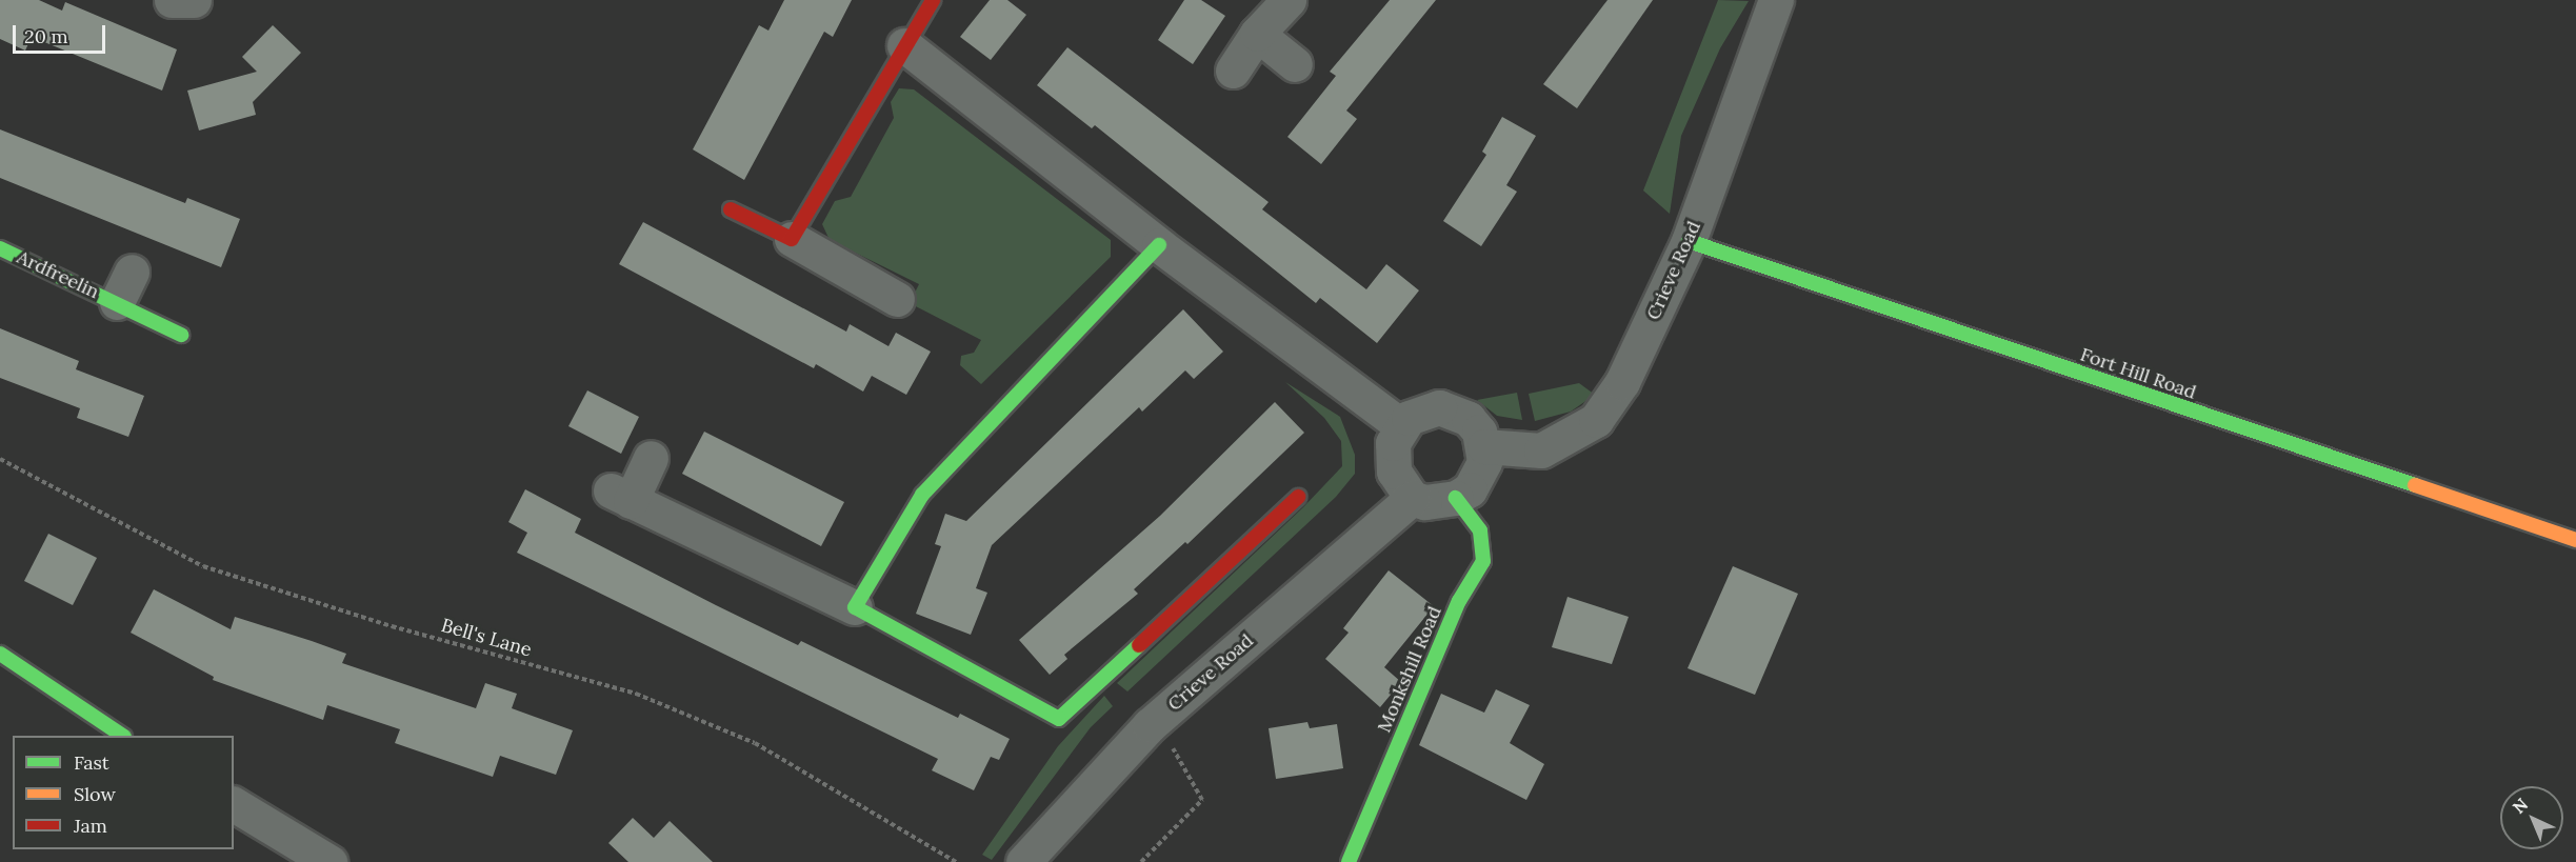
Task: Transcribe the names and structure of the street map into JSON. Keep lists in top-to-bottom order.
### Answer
{
  "streets": {
    "street": [
      "Crieve Road",
      "Ardfreelin",
      "Fort Hill Road",
      "Monkshill Road"
    ],
    "path": ["Bell's Lane"]
  },
  "crossings": [
    ["Crieve Road", "Fort Hill Road"],
    ["Crieve Road", "Monkshill Road"]
  ],
  "legend": ["Fast", "Slow", "Jam"],
  "scale_bar": "20 m",
  "north": "top left"
}
